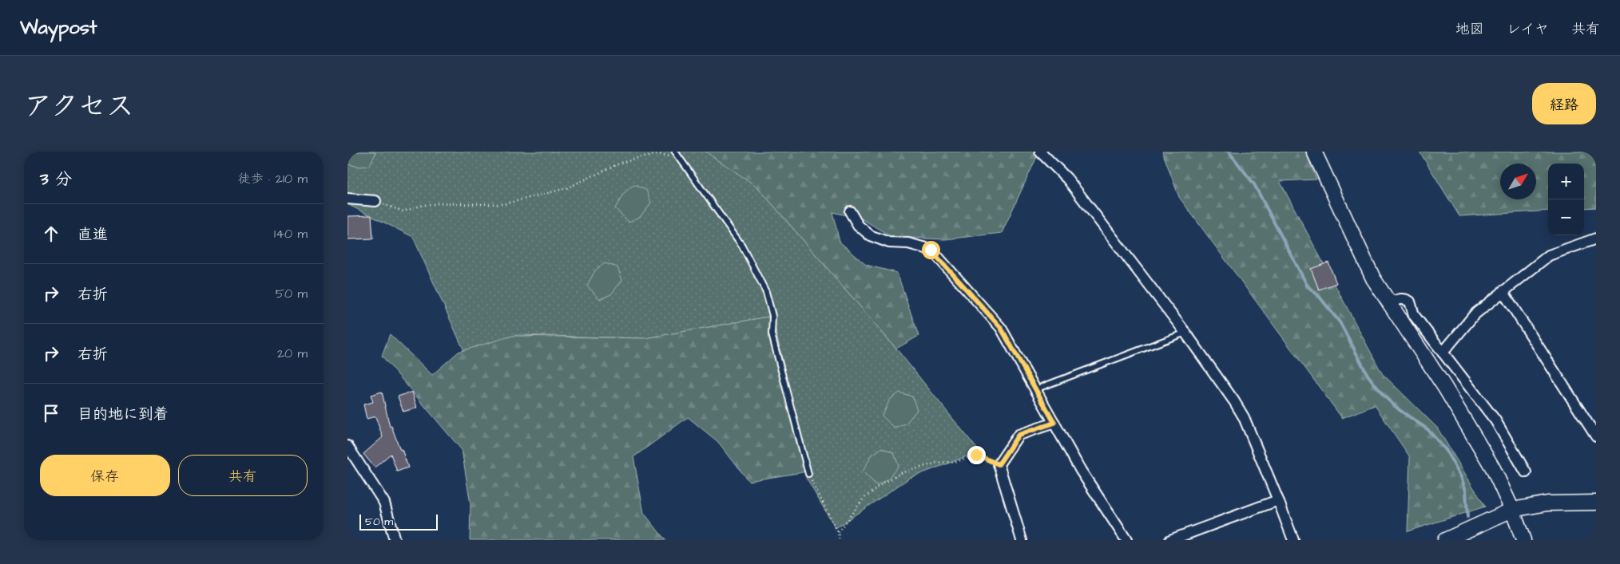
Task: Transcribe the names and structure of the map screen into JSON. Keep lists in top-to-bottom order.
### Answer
{
  "scale_bar": "50 m",
  "north": "top right",
  "page": {
    "header": "Waypost",
    "nav": ["地図", "レイヤ", "共有"],
    "title": "アクセス",
    "buttons": [
      "経路",
      ["保存", "共有"]
    ],
    "heading": ["3 分", "徒歩 · 210 m"],
    "map_buttons": ["+", "−"],
    "list": [
      ["直進", "140 m"],
      ["右折", "50 m"],
      ["右折", "20 m"],
      "目的地に到着"
    ],
    "scale": "50 m"
  }
}
